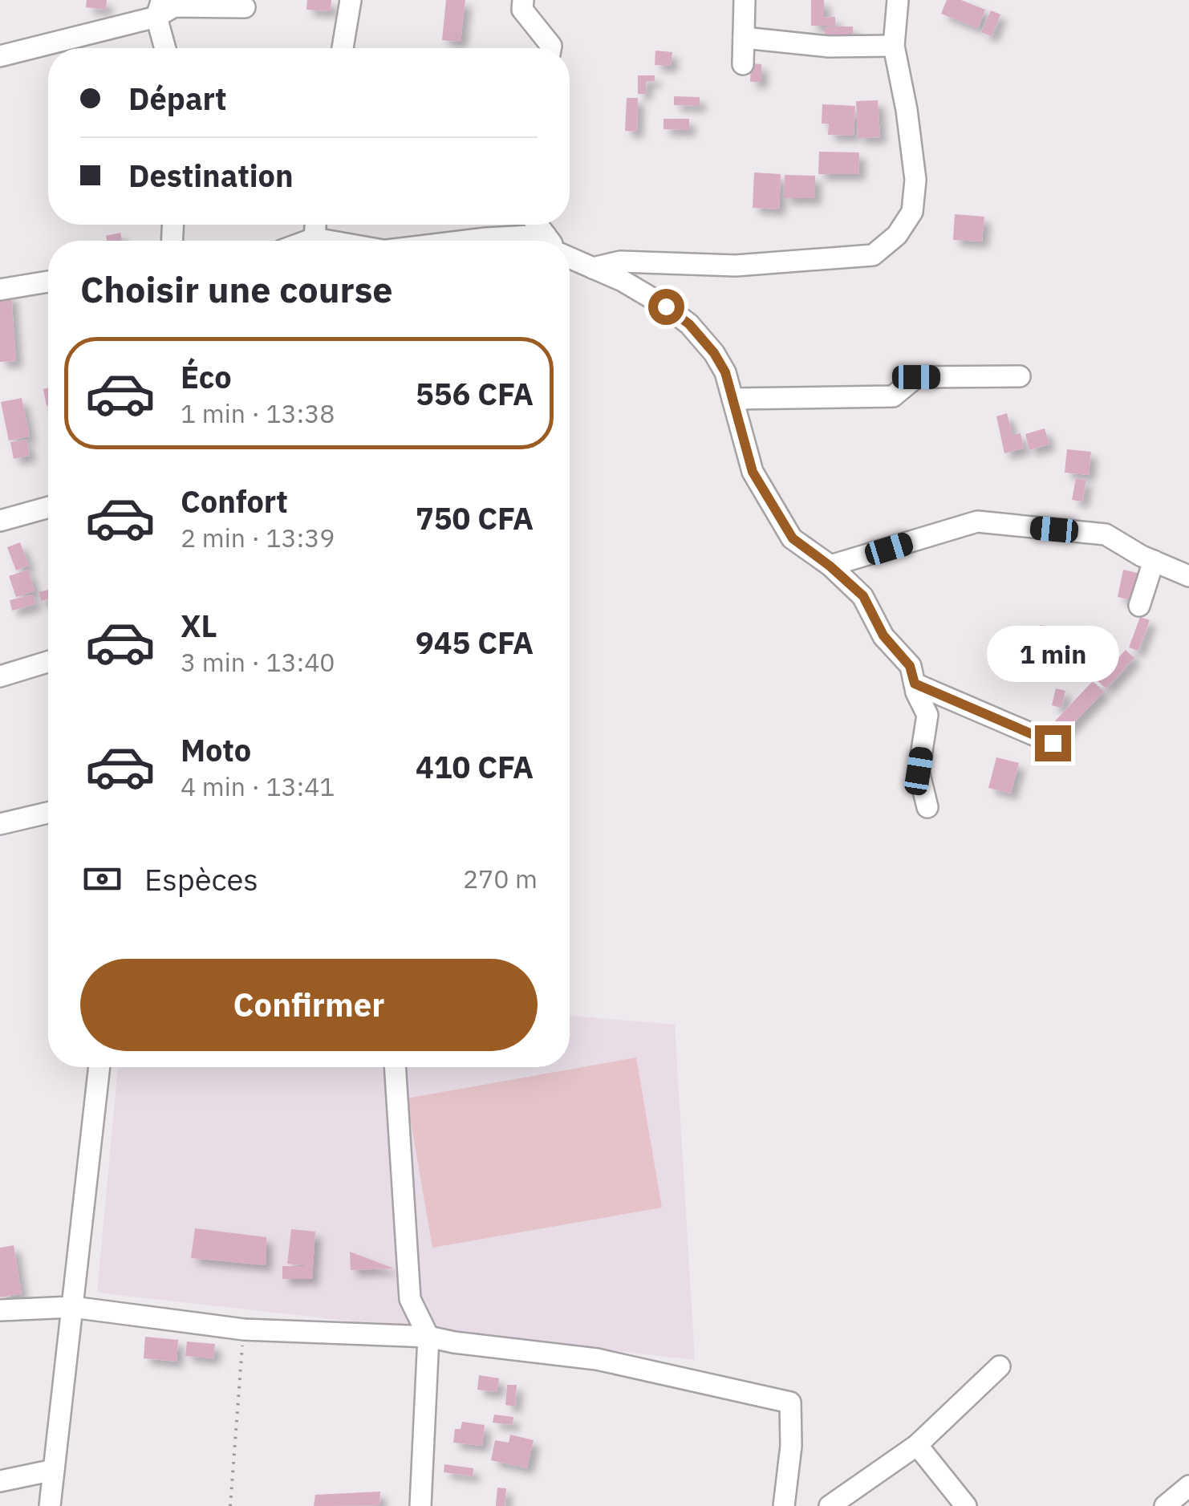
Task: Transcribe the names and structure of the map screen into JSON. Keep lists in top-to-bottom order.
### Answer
{
  "page": {
    "banner": ["Départ", "Destination"],
    "heading": "Choisir une course",
    "list": [
      {
        "name": "Éco",
        "note": "1 min · 13:38",
        "value": "556 CFA"
      },
      {
        "name": "Confort",
        "note": "2 min · 13:39",
        "value": "750 CFA"
      },
      {
        "name": "XL",
        "note": "3 min · 13:40",
        "value": "945 CFA"
      },
      {
        "name": "Moto",
        "note": "4 min · 13:41",
        "value": "410 CFA"
      }
    ],
    "bubble": "1 min",
    "pay": ["Espèces", "270 m"],
    "buttons": "Confirmer"
  }
}
